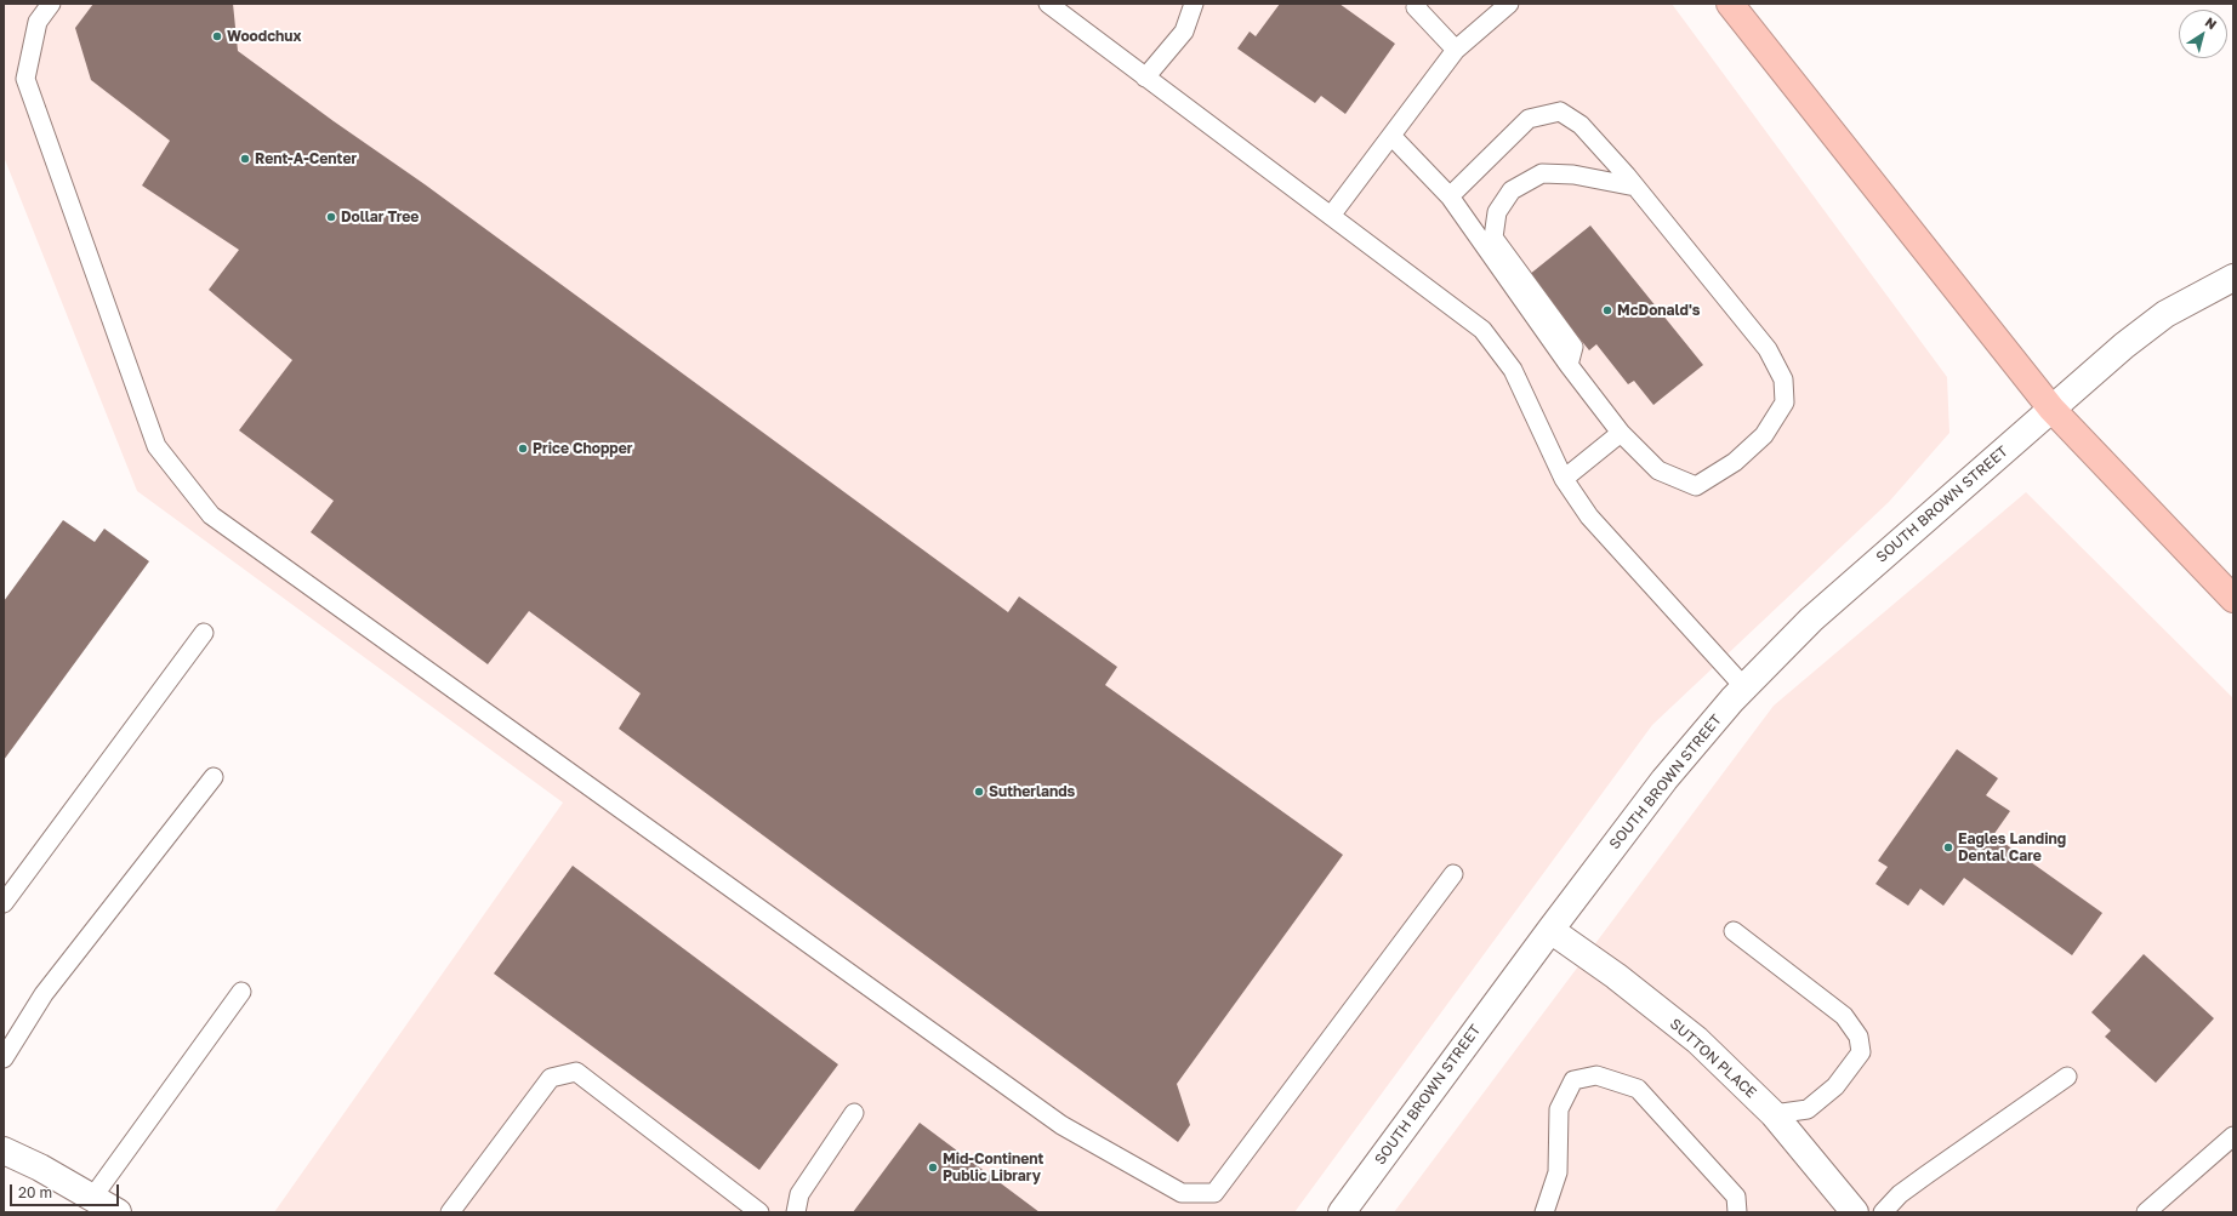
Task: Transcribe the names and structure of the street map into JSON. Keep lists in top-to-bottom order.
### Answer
{
  "streets": {
    "street": ["SOUTH BROWN STREET", "SUTTON PLACE"]
  },
  "crossings": [
    ["SOUTH BROWN STREET", "SUTTON PLACE"]
  ],
  "places": [
    "Woodchux",
    "Rent-A-Center",
    "Dollar Tree",
    "McDonald's",
    "Price Chopper",
    "Sutherlands",
    "Eagles Landing Dental Care",
    "Mid-Continent Public Library"
  ],
  "scale_bar": "20 m",
  "north": "top right"
}
